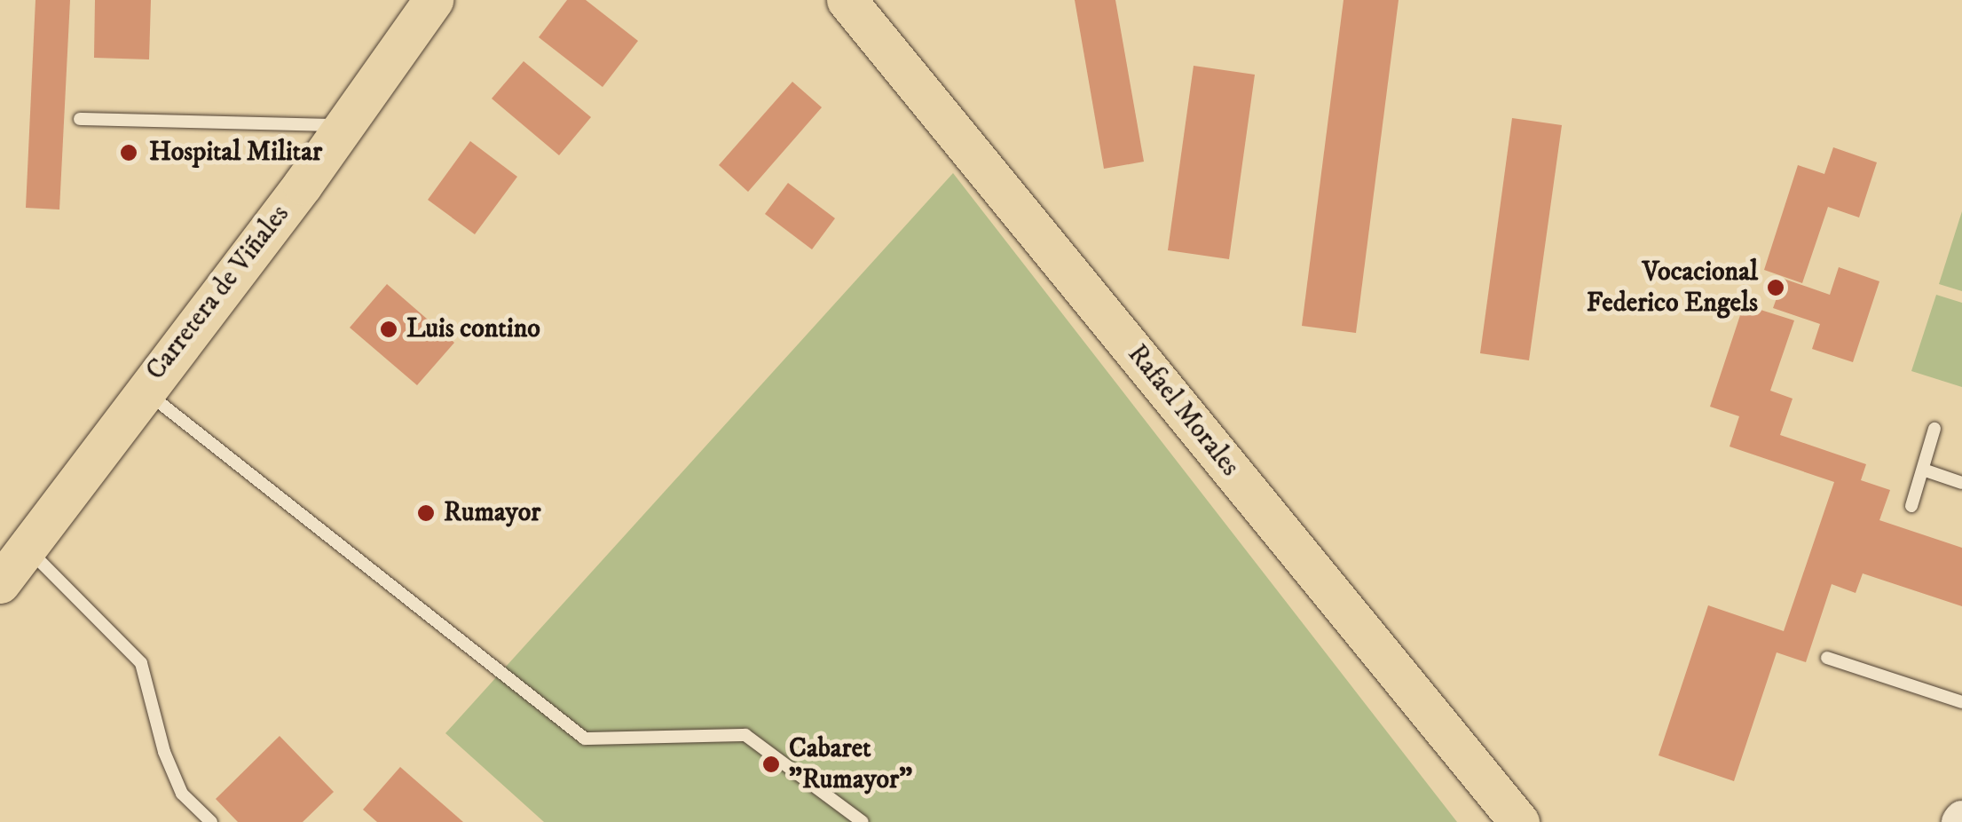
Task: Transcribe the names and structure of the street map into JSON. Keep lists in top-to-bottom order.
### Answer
{
  "streets": {
    "main road": ["Carretera de Viñales", "Rafael Morales"]
  },
  "places": [
    "Hospital Militar",
    "Vocacional Federico Engels",
    "Luis contino",
    "Rumayor",
    "Cabaret \"Rumayor\""
  ]
}
